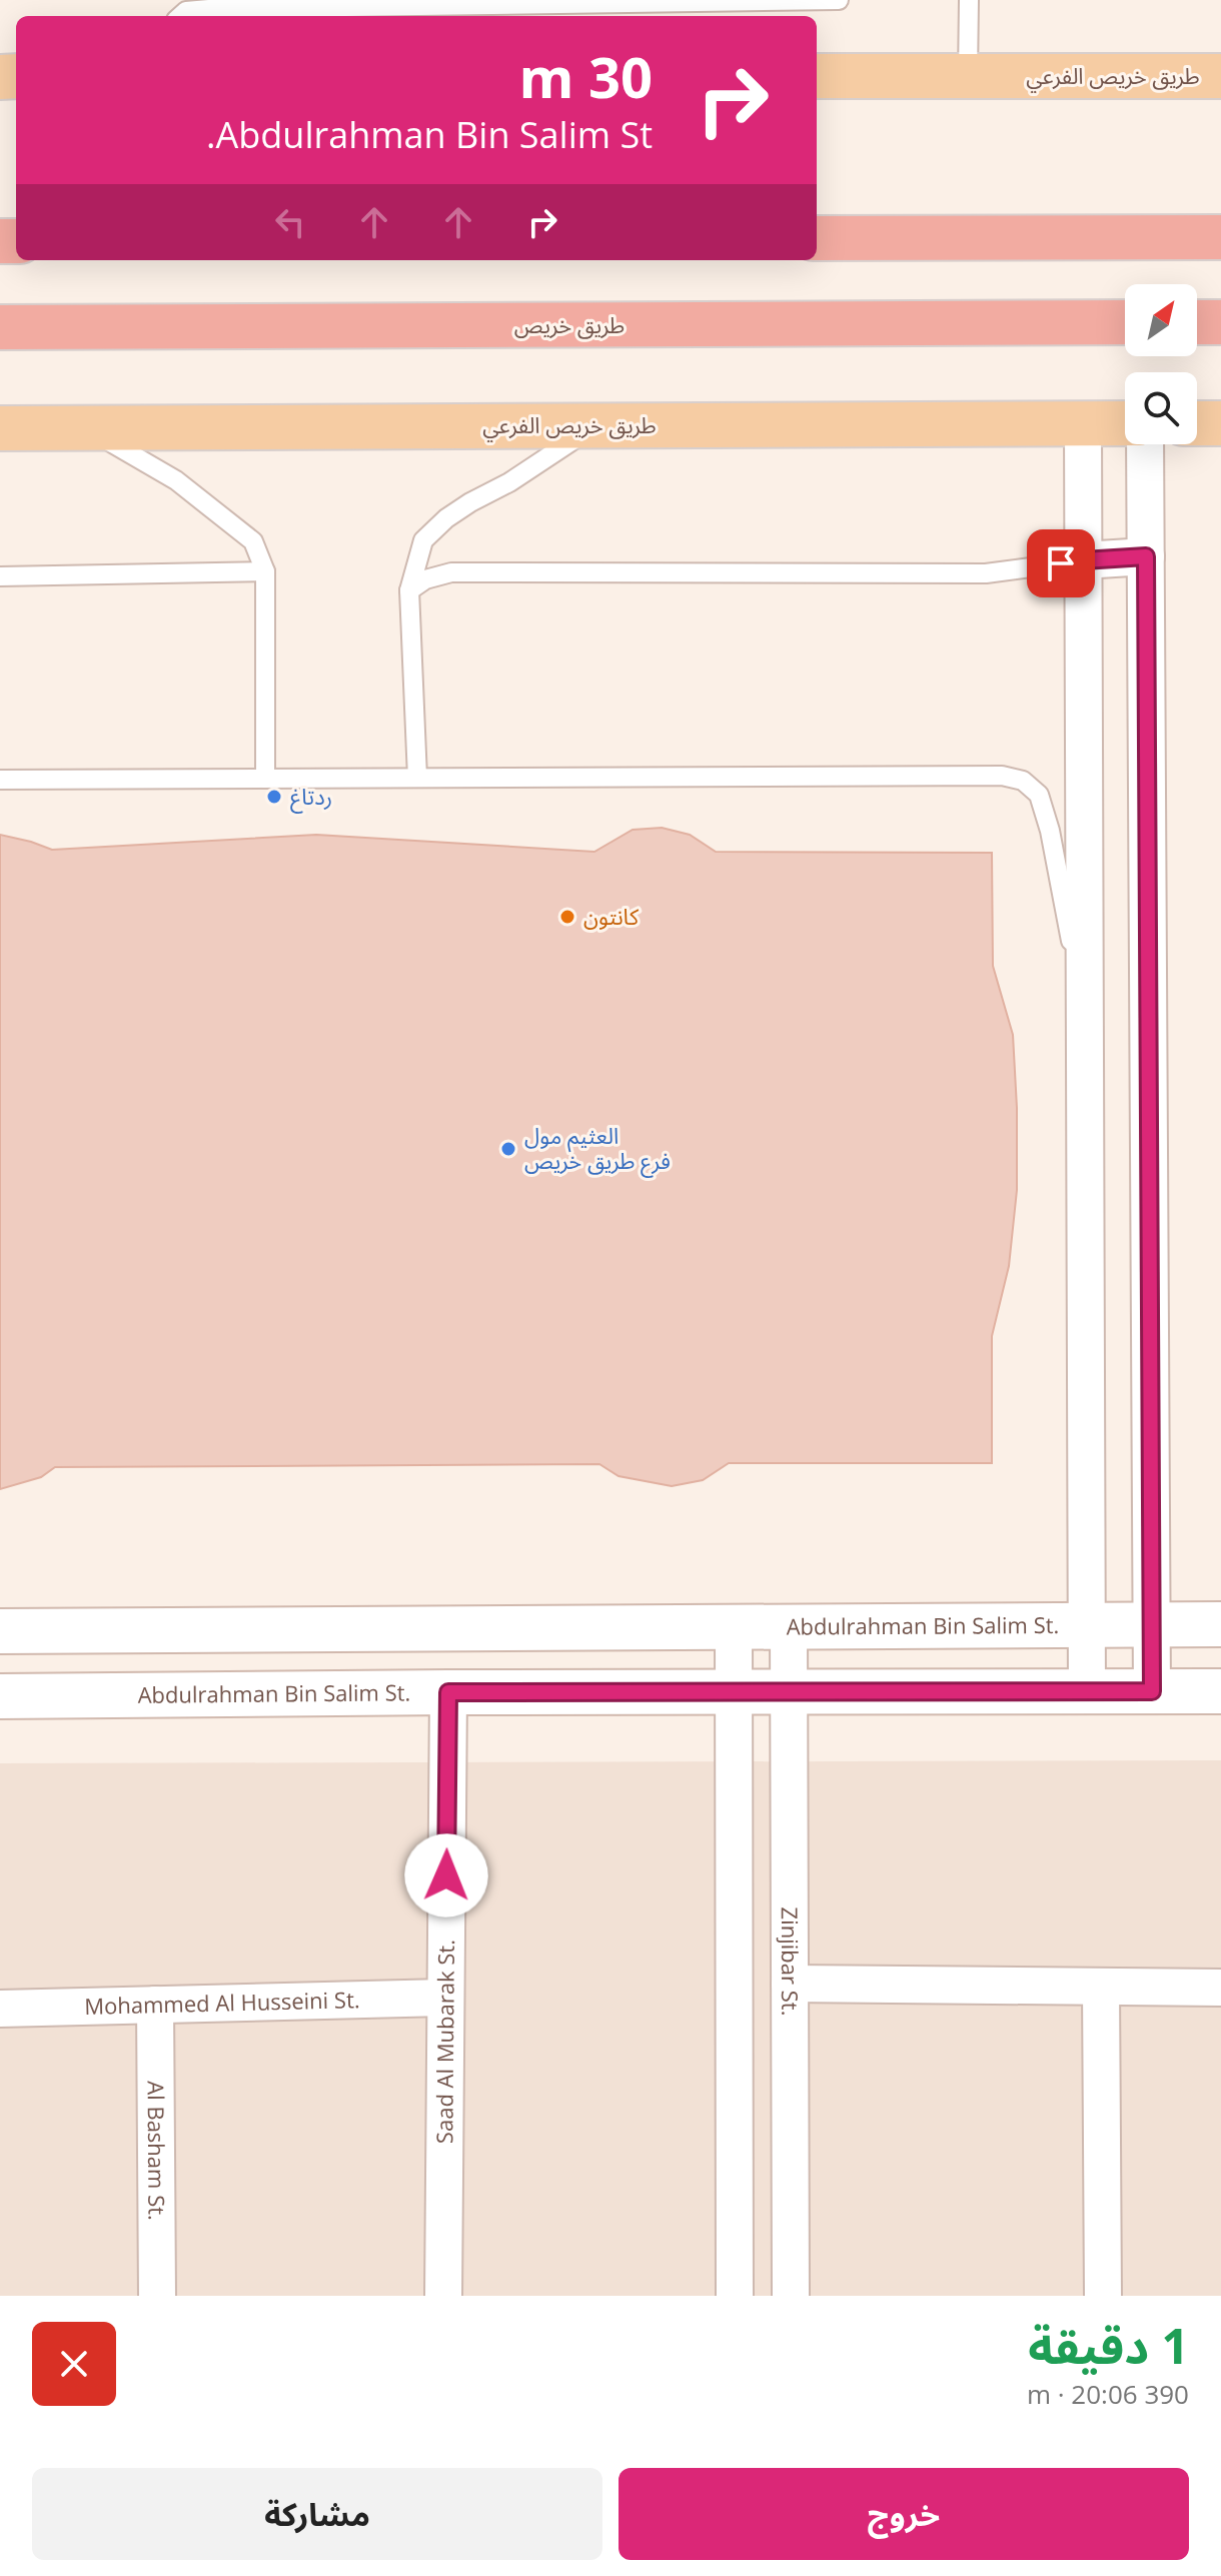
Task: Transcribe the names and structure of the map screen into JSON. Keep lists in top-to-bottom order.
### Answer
{
  "streets": {
    "highway": ["طريق خريص"],
    "main road": ["طريق خريص الفرعي"],
    "street": [
      "Abdulrahman Bin Salim St.",
      "Zinjibar St.",
      "Mohammed Al Husseini St.",
      "Saad Al Mubarak St.",
      "Al Basham St."
    ]
  },
  "crossings": [
    ["Abdulrahman Bin Salim St.", "Zinjibar St."],
    ["Abdulrahman Bin Salim St.", "Saad Al Mubarak St."],
    ["Mohammed Al Husseini St.", "Saad Al Mubarak St."],
    ["Mohammed Al Husseini St.", "Al Basham St."]
  ],
  "places": ["ردتاغ", "كانتون", "العثيم مول فرع طريق خريص"],
  "north": "top right",
  "page": {
    "turn": ["30 m", "Abdulrahman Bin Salim St."],
    "heading": ["1 دقيقة", "390 m · 20:06"],
    "buttons": ["خروج", "مشاركة"]
  }
}
